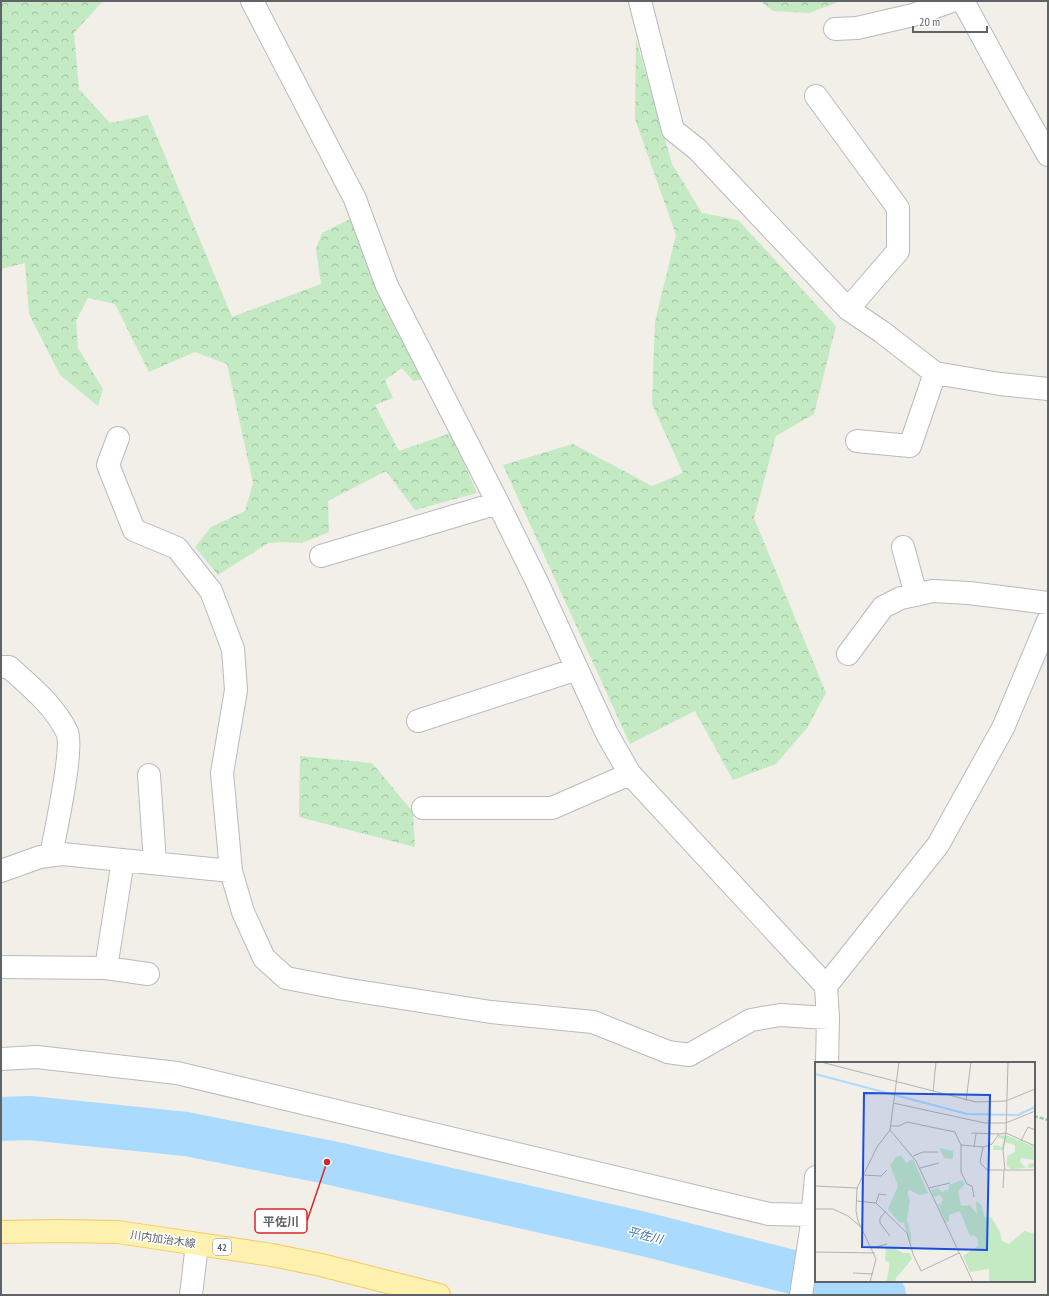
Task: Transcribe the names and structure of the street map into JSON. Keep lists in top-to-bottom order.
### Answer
{
  "streets": {
    "main road": ["川内加治木線", "42"]
  },
  "water": ["平佐川"],
  "places": ["平佐川"],
  "scale_bar": "20 m"
}
